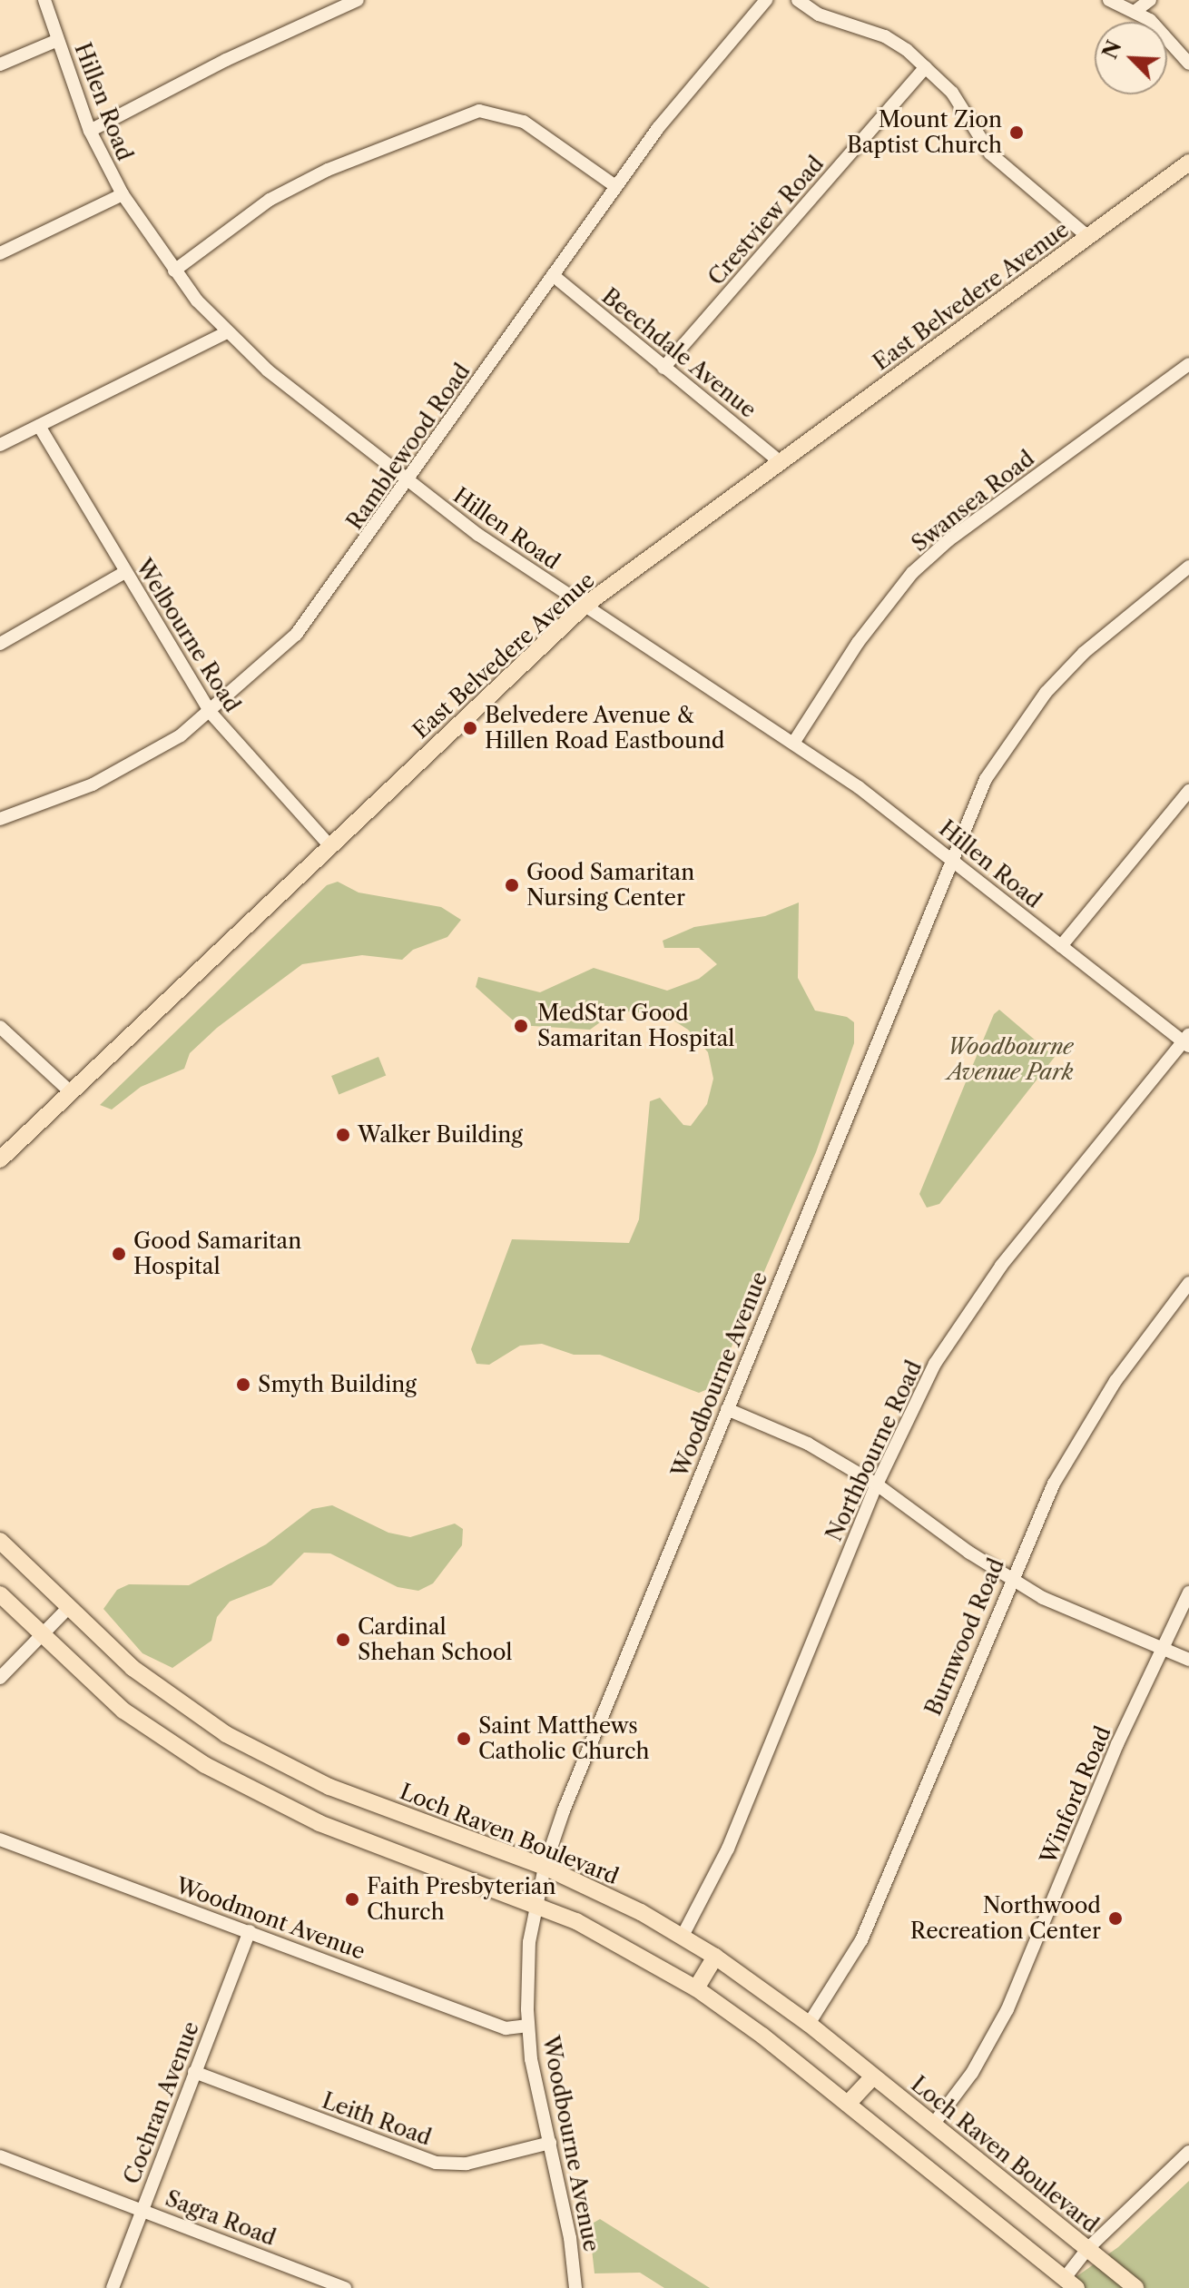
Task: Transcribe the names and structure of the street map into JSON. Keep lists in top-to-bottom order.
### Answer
{
  "streets": {
    "main road": ["East Belvedere Avenue", "Loch Raven Boulevard"],
    "street": [
      "Hillen Road",
      "Crestview Road",
      "Beechdale Avenue",
      "Ramblewood Road",
      "Swansea Road",
      "Welbourne Road",
      "Woodbourne Avenue",
      "Northbourne Road",
      "Burnwood Road",
      "Winford Road",
      "Woodmont Avenue",
      "Cochran Avenue",
      "Leith Road",
      "Sagra Road"
    ]
  },
  "crossings": [
    ["Hillen Road", "East Belvedere Avenue"],
    ["Hillen Road", "Ramblewood Road"],
    ["Hillen Road", "Swansea Road"],
    ["Hillen Road", "Woodbourne Avenue"],
    ["Hillen Road", "Northbourne Road"],
    ["Crestview Road", "Beechdale Avenue"],
    ["East Belvedere Avenue", "Beechdale Avenue"],
    ["East Belvedere Avenue", "Welbourne Road"],
    ["Beechdale Avenue", "Ramblewood Road"],
    ["Ramblewood Road", "Welbourne Road"],
    ["Woodbourne Avenue", "Loch Raven Boulevard"],
    ["Woodbourne Avenue", "Woodmont Avenue"],
    ["Woodbourne Avenue", "Leith Road"],
    ["Northbourne Road", "Loch Raven Boulevard"],
    ["Burnwood Road", "Loch Raven Boulevard"],
    ["Winford Road", "Loch Raven Boulevard"],
    ["Woodmont Avenue", "Cochran Avenue"],
    ["Cochran Avenue", "Leith Road"],
    ["Cochran Avenue", "Sagra Road"]
  ],
  "parks": ["Woodbourne Avenue Park"],
  "places": [
    "Mount Zion Baptist Church",
    "Belvedere Avenue & Hillen Road Eastbound",
    "Good Samaritan Nursing Center",
    "MedStar Good Samaritan Hospital",
    "Walker Building",
    "Good Samaritan Hospital",
    "Smyth Building",
    "Cardinal Shehan School",
    "Saint Matthews Catholic Church",
    "Faith Presbyterian Church",
    "Northwood Recreation Center"
  ],
  "north": "top left"
}
